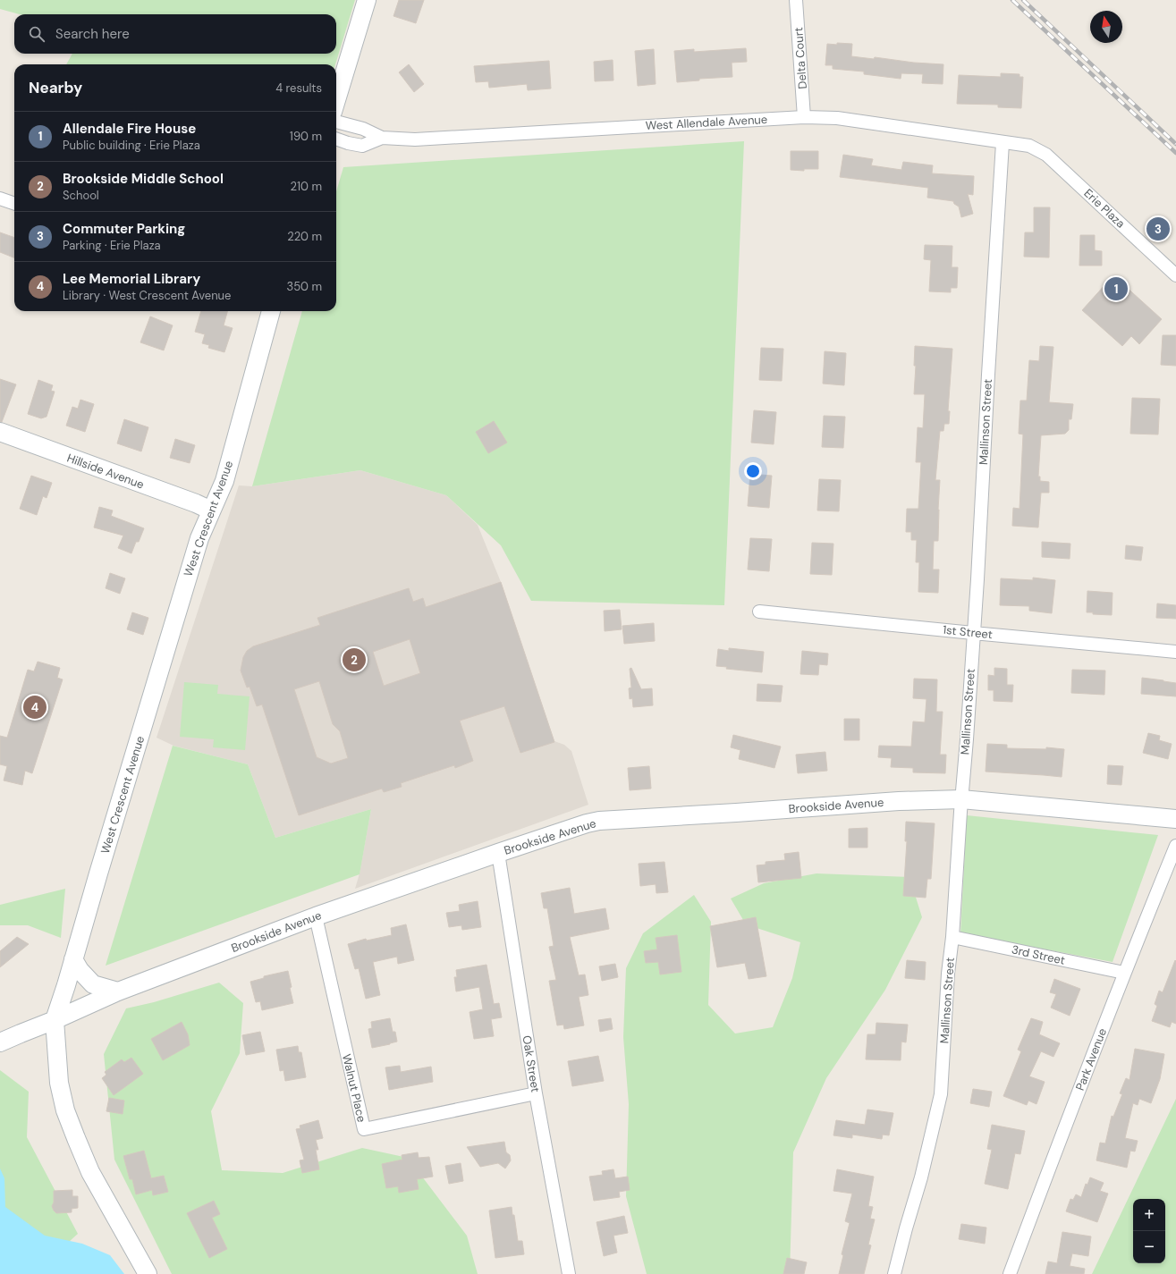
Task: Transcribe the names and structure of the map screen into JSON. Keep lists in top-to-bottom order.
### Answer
{
  "streets": {
    "main road": ["Hillside Avenue", "West Crescent Avenue", "Brookside Avenue"],
    "street": [
      "Delta Court",
      "West Allendale Avenue",
      "Erie Plaza",
      "Mallinson Street",
      "1st Street",
      "3rd Street",
      "Park Avenue",
      "Oak Street",
      "Walnut Place"
    ]
  },
  "crossings": [
    ["Delta Court", "West Allendale Avenue"],
    ["West Allendale Avenue", "Erie Plaza"],
    ["West Allendale Avenue", "Mallinson Street"],
    ["Mallinson Street", "1st Street"],
    ["Mallinson Street", "Brookside Avenue"],
    ["Mallinson Street", "3rd Street"],
    ["Hillside Avenue", "West Crescent Avenue"],
    ["West Crescent Avenue", "Brookside Avenue"],
    ["Brookside Avenue", "Oak Street"],
    ["Brookside Avenue", "Walnut Place"],
    ["3rd Street", "Park Avenue"],
    ["Oak Street", "Walnut Place"]
  ],
  "north": "top",
  "page": {
    "search": "Search here",
    "heading": ["Nearby", "4 results"],
    "list": [
      {
        "mark": "1",
        "name": "Allendale Fire House",
        "note": "Public building · Erie Plaza",
        "value": "190 m"
      },
      {
        "mark": "2",
        "name": "Brookside Middle School",
        "note": "School",
        "value": "210 m"
      },
      {
        "mark": "3",
        "name": "Commuter Parking",
        "note": "Parking · Erie Plaza",
        "value": "220 m"
      },
      {
        "mark": "4",
        "name": "Lee Memorial Library",
        "note": "Library · West Crescent Avenue",
        "value": "350 m"
      }
    ],
    "pins": [
      "3",
      "1",
      "2",
      "4"
    ],
    "map_buttons": ["+", "−"]
  }
}
